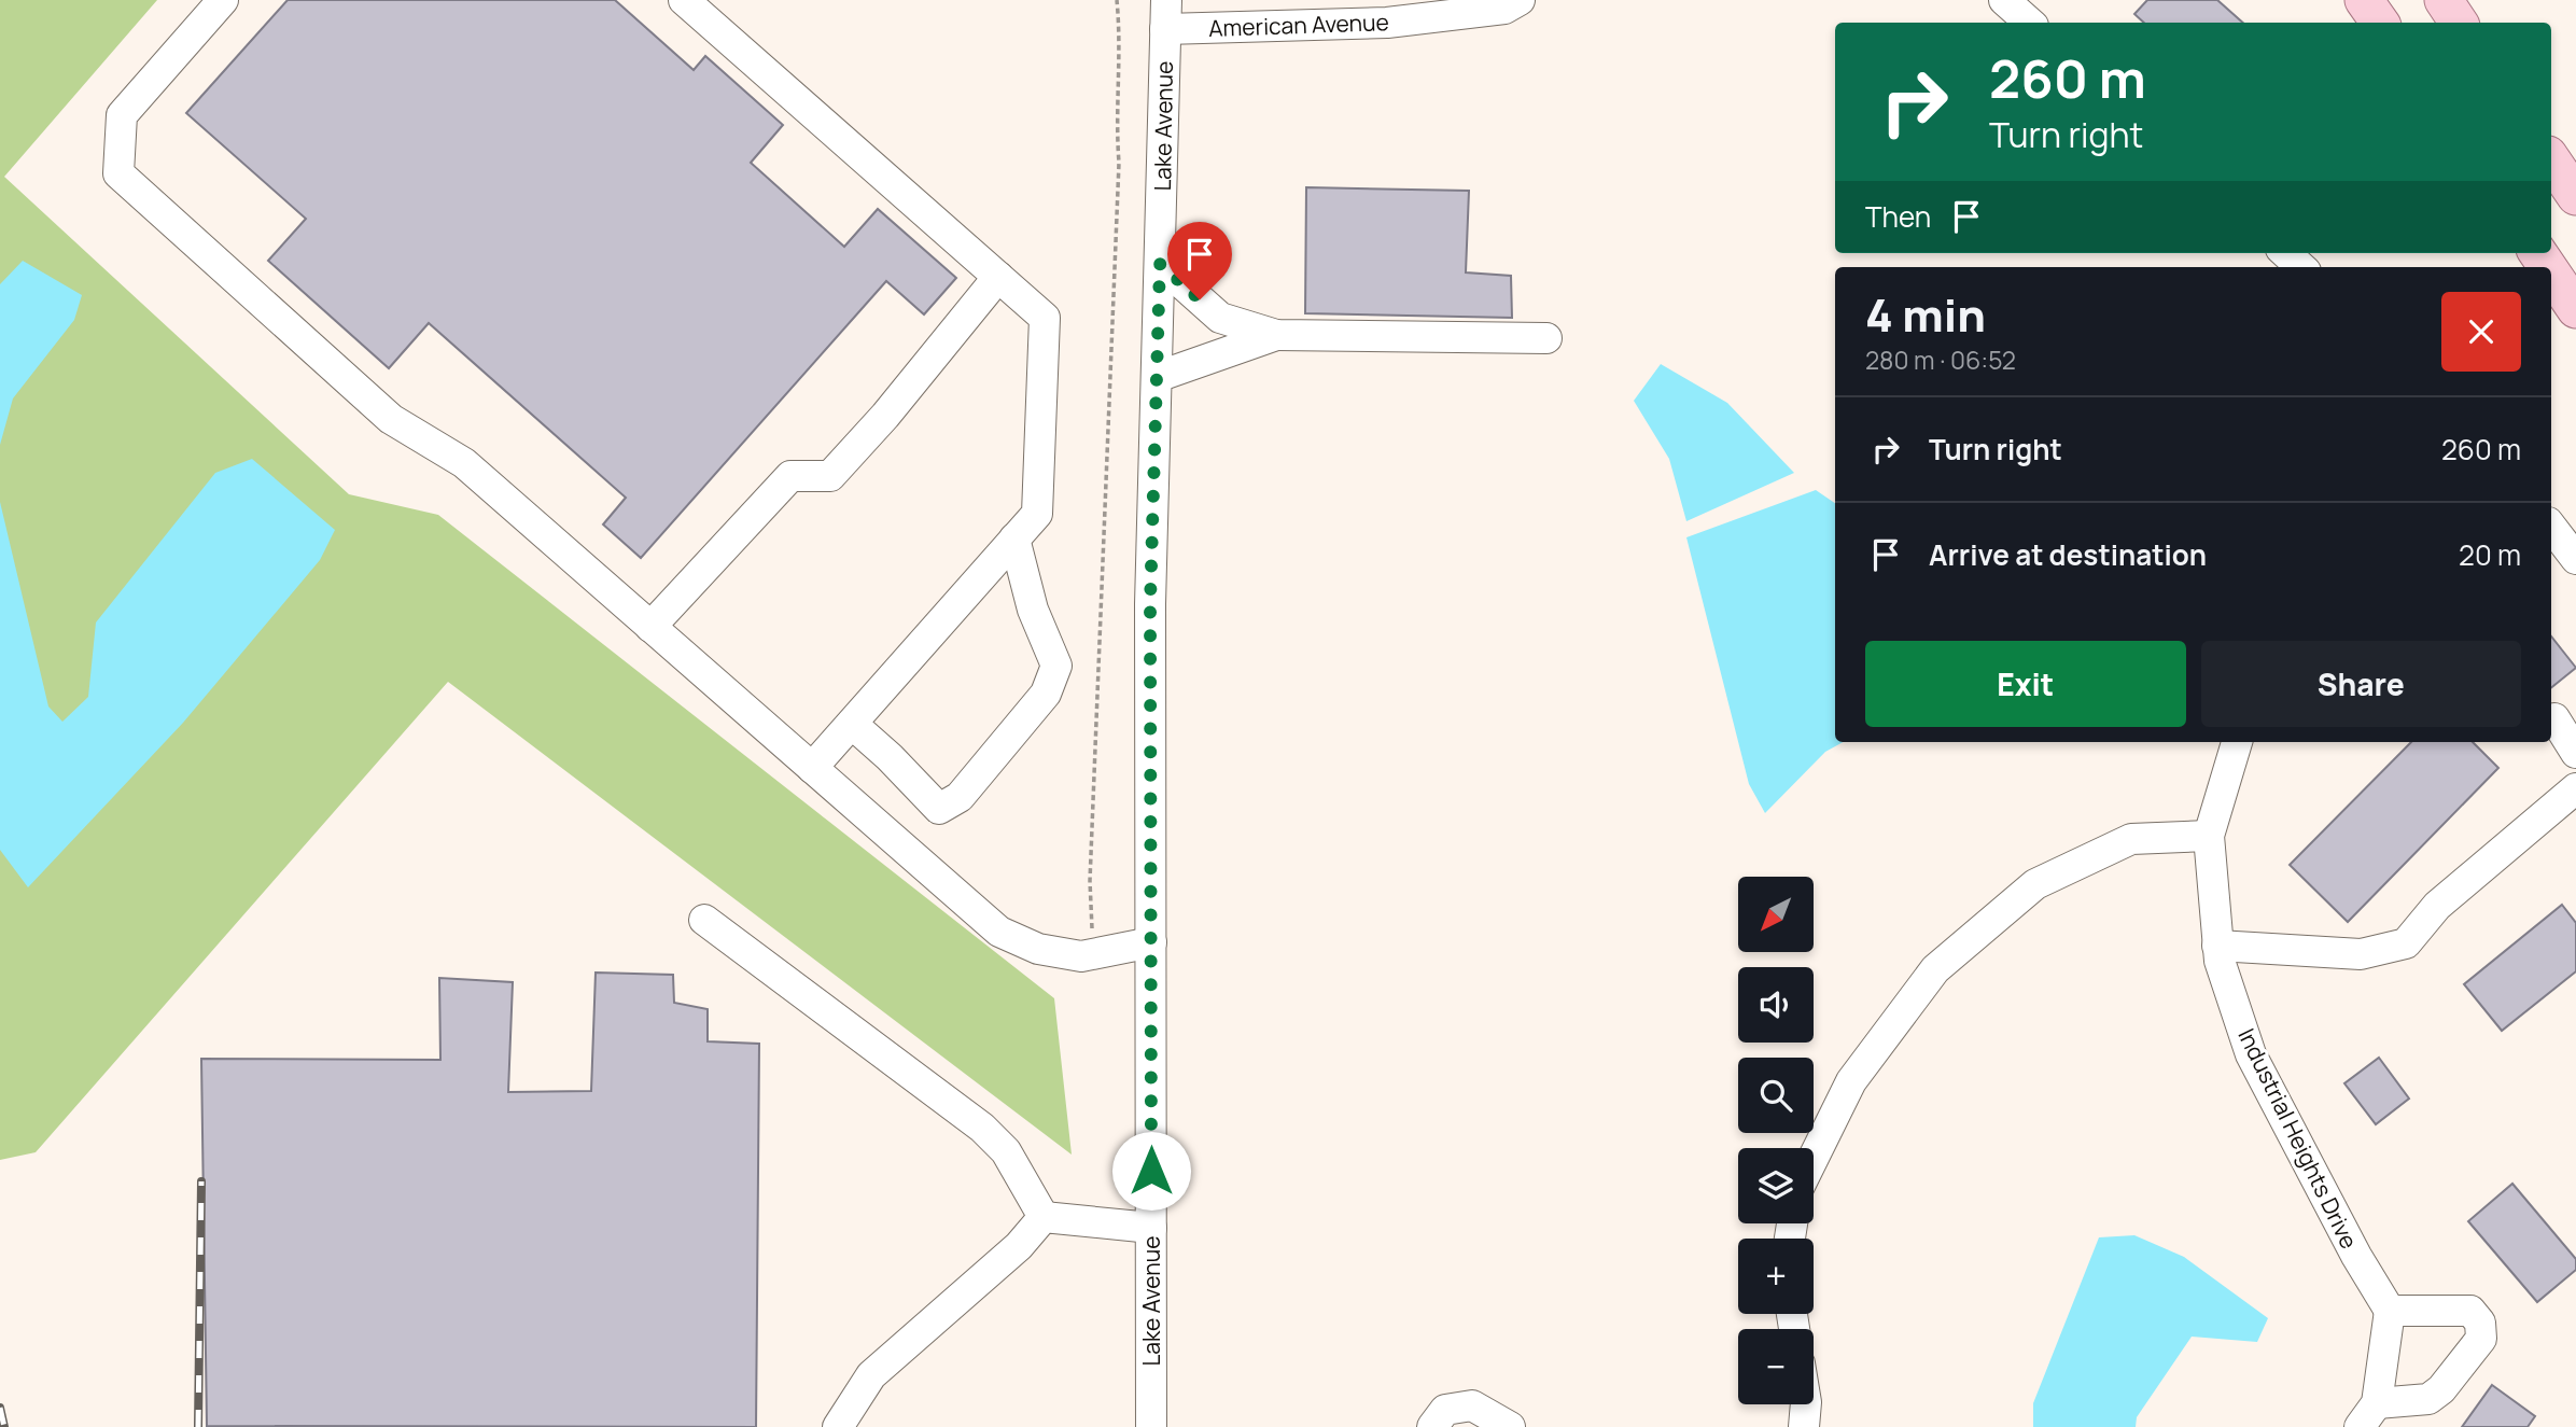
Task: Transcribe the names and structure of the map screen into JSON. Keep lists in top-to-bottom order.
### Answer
{
  "streets": {
    "street": ["American Avenue", "Lake Avenue", "Industrial Heights Drive"]
  },
  "crossings": [
    ["American Avenue", "Lake Avenue"]
  ],
  "north": "bottom left",
  "page": {
    "turn": ["260 m", "Turn right"],
    "then": "Then",
    "heading": ["4 min", "280 m · 06:52"],
    "list": [
      {
        "name": "Turn right",
        "value": "260 m"
      },
      {
        "name": "Arrive at destination",
        "value": "20 m"
      }
    ],
    "buttons": ["Exit", "Share"],
    "map_buttons": ["+", "−"]
  }
}
